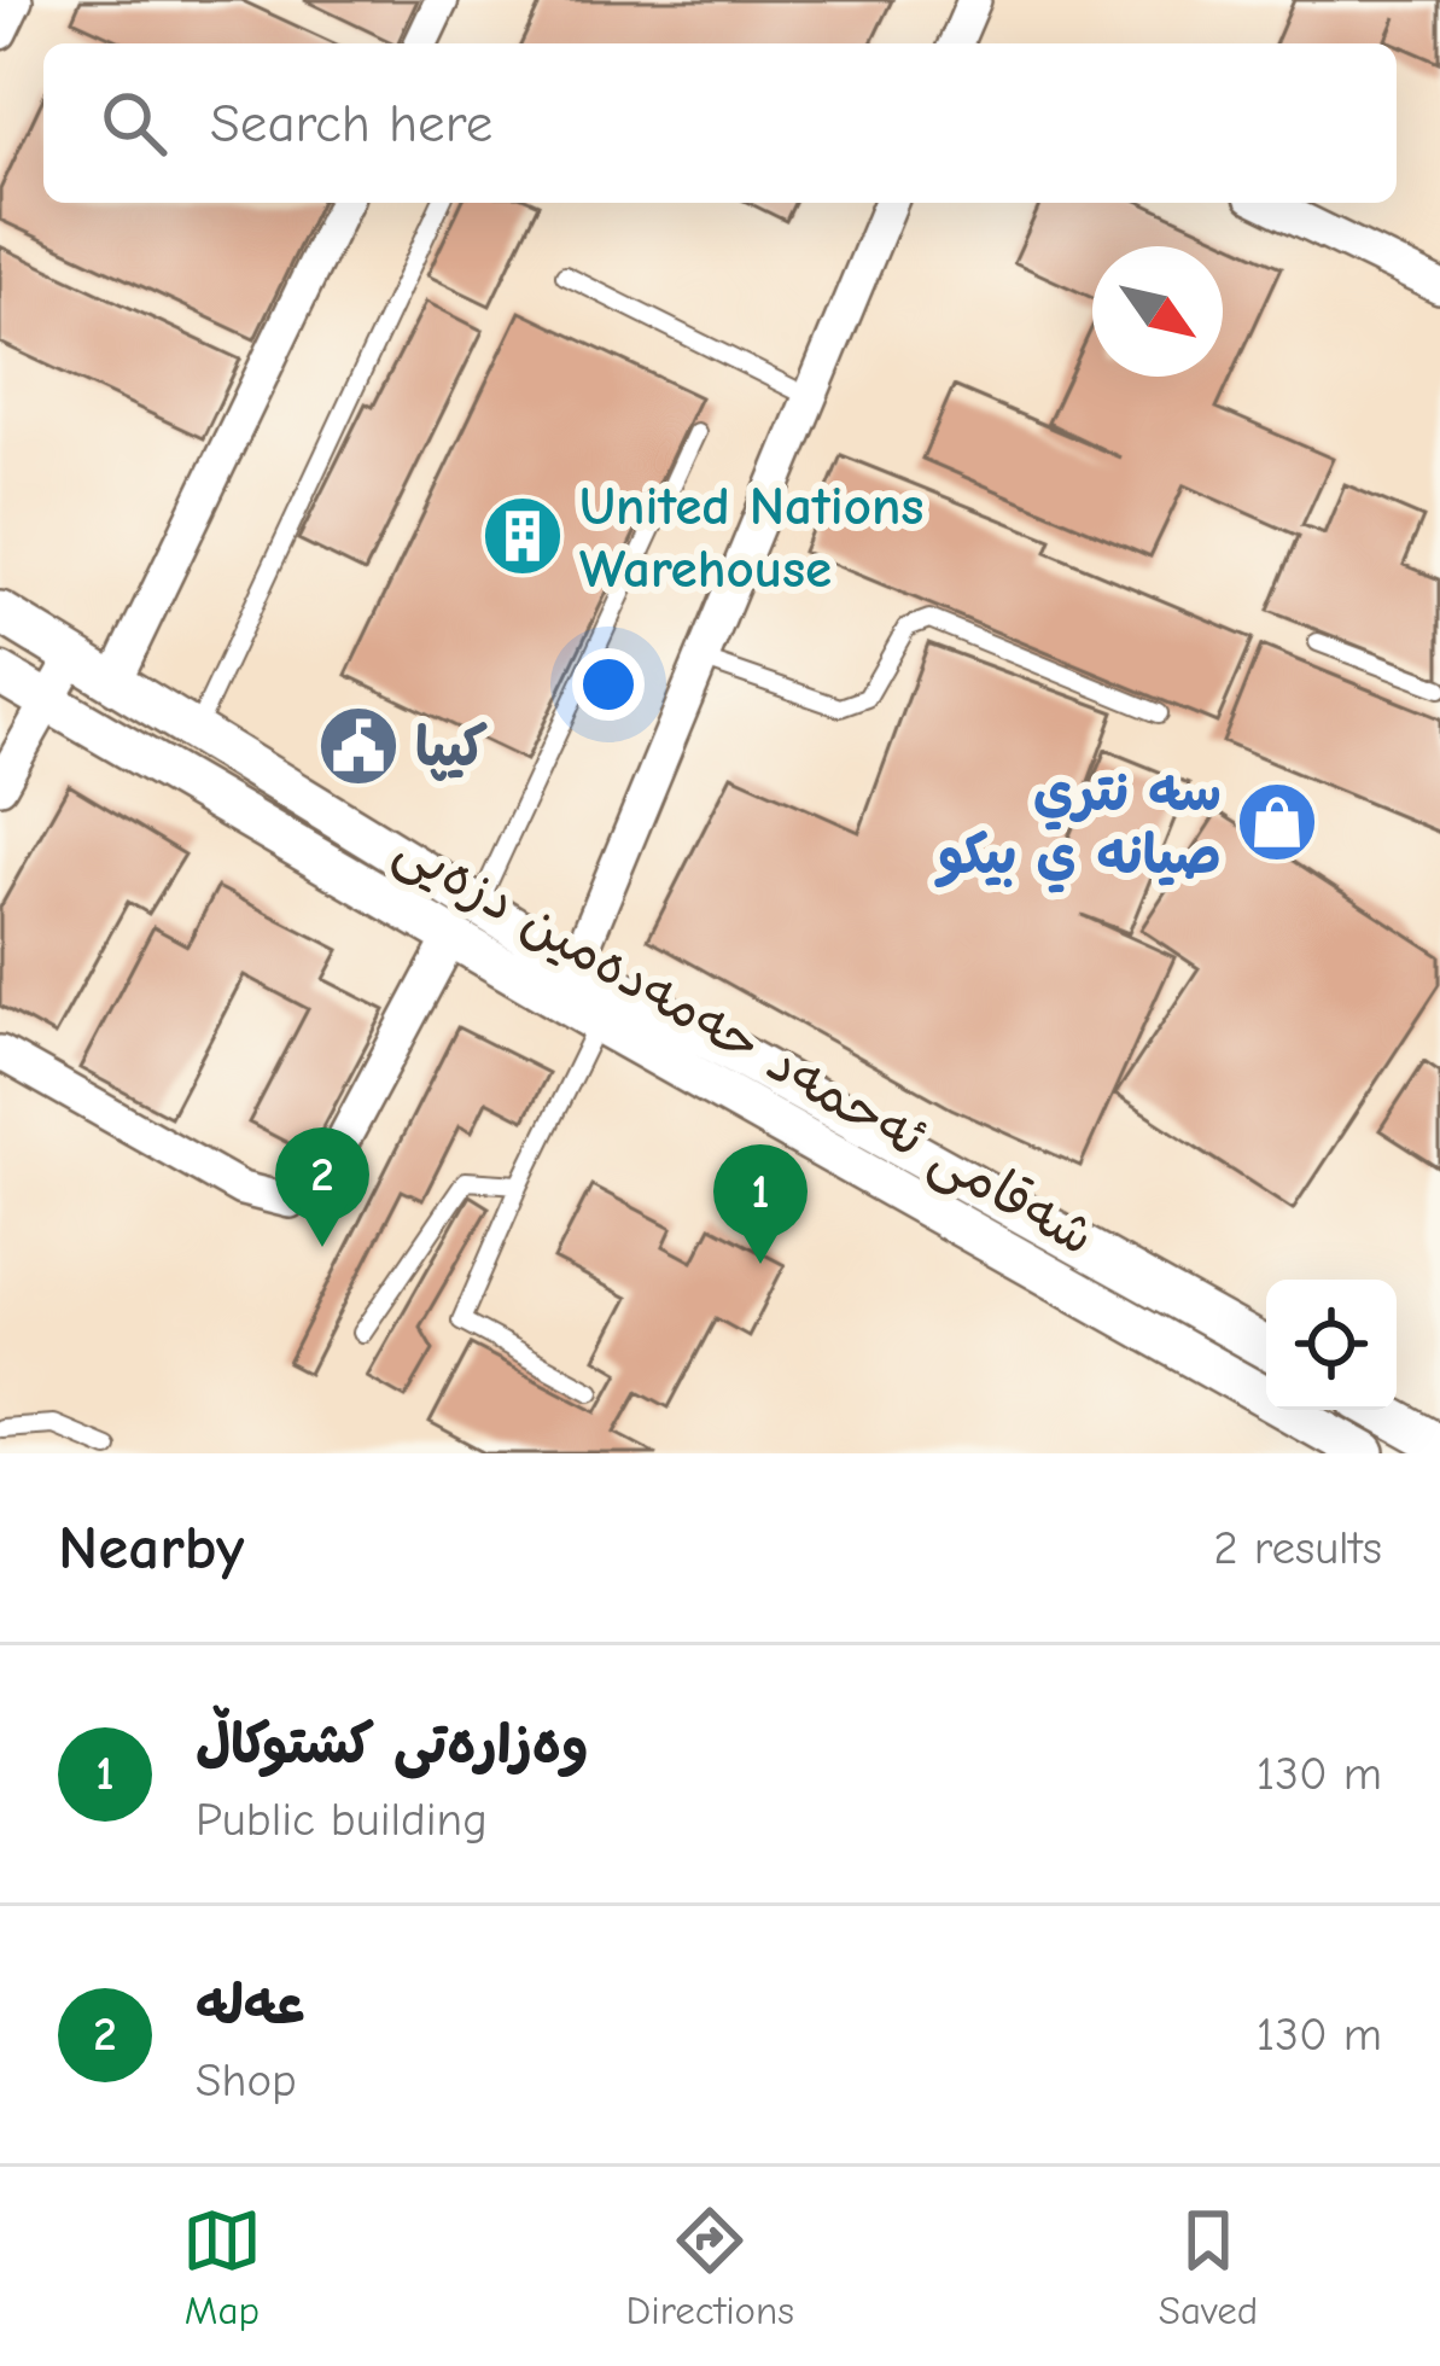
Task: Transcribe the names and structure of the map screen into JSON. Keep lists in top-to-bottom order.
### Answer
{
  "streets": {
    "street": ["شەقامی ئەحمەد حەمەدەمین دزەیی"]
  },
  "places": {
    "building": ["United Nations Warehouse"],
    "public building": ["كيپا"],
    "shop": ["سه نتري صيانه ي بيكو"]
  },
  "north": "bottom right",
  "page": {
    "search": "Search here",
    "pins": ["2", "1"],
    "heading": ["Nearby", "2 results"],
    "list": [
      {
        "mark": "1",
        "name": "وەزارەتی کشتوکاڵ",
        "note": "Public building",
        "value": "130 m"
      },
      {
        "mark": "2",
        "name": "عەلە",
        "note": "Shop",
        "value": "130 m"
      }
    ],
    "nav": ["Map", "Directions", "Saved"]
  }
}
